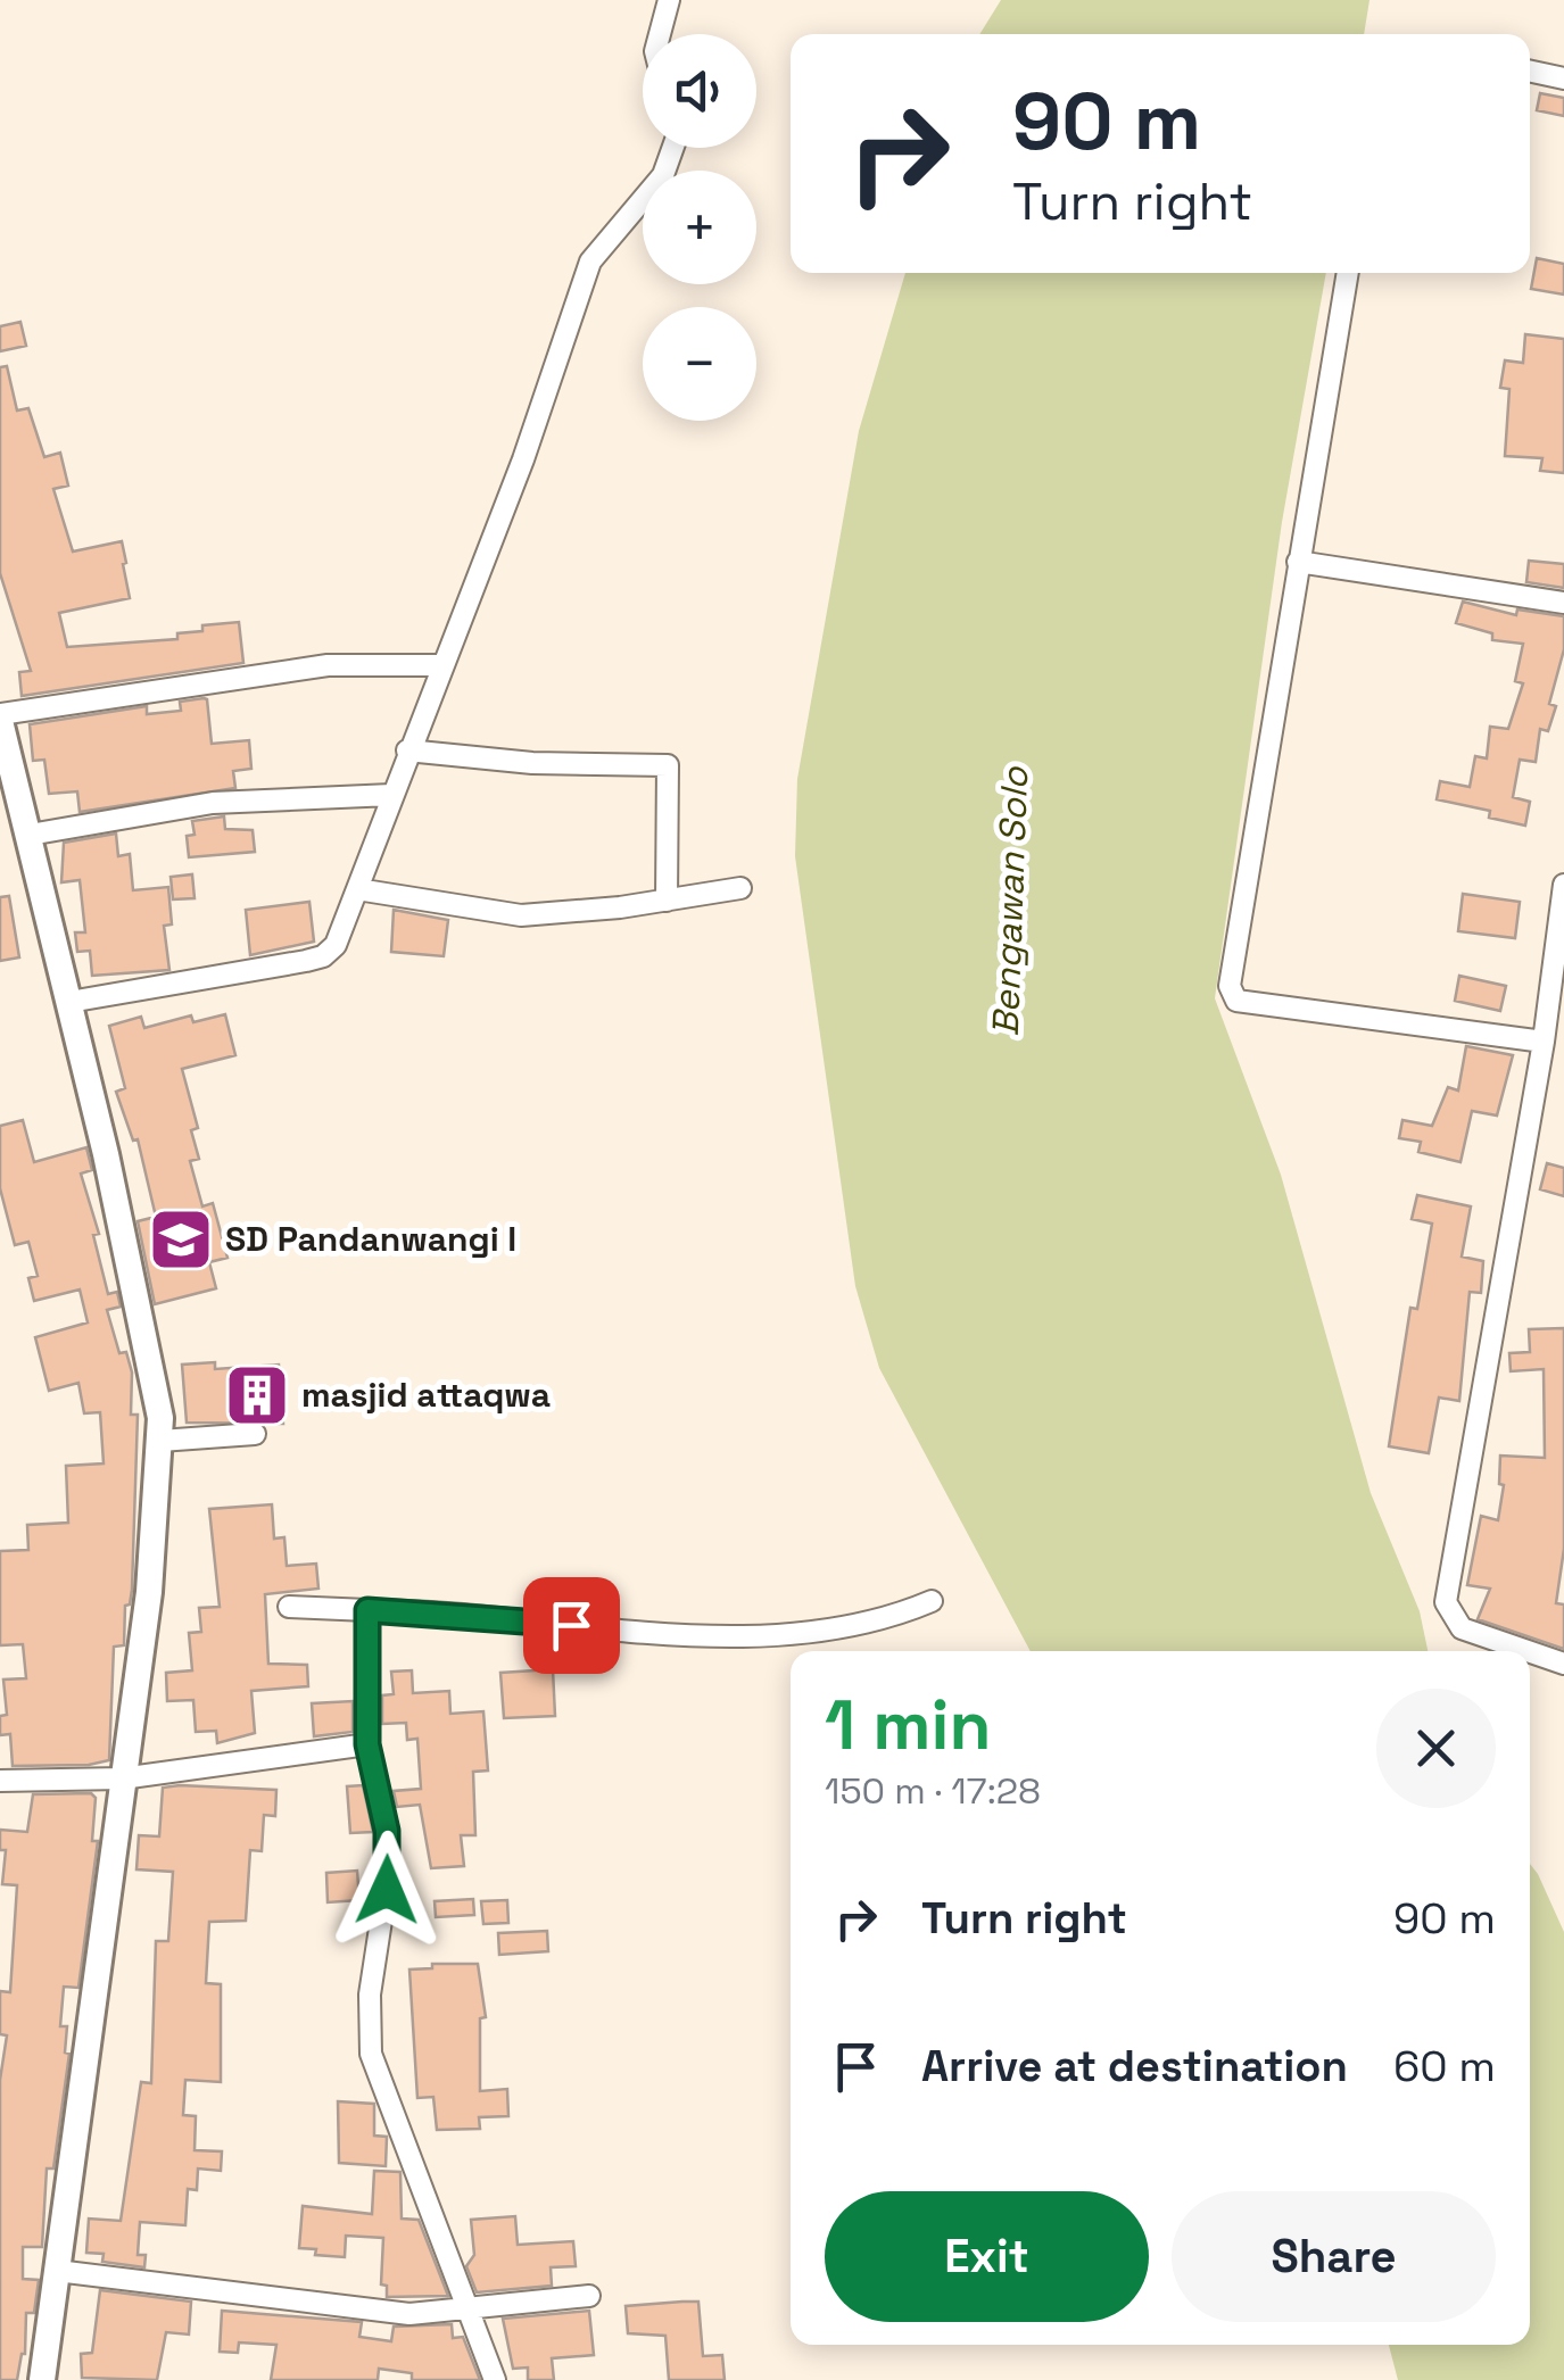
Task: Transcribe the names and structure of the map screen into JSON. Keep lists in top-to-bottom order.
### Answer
{
  "water": ["Bengawan Solo"],
  "places": {
    "school or university": ["SD Pandanwangi I"],
    "building": ["masjid attaqwa"]
  },
  "page": {
    "map_buttons": ["+", "−"],
    "turn": ["90 m", "Turn right"],
    "heading": ["1 min", "150 m · 17:28"],
    "list": [
      {
        "name": "Turn right",
        "value": "90 m"
      },
      {
        "name": "Arrive at destination",
        "value": "60 m"
      }
    ],
    "buttons": ["Exit", "Share"]
  }
}
